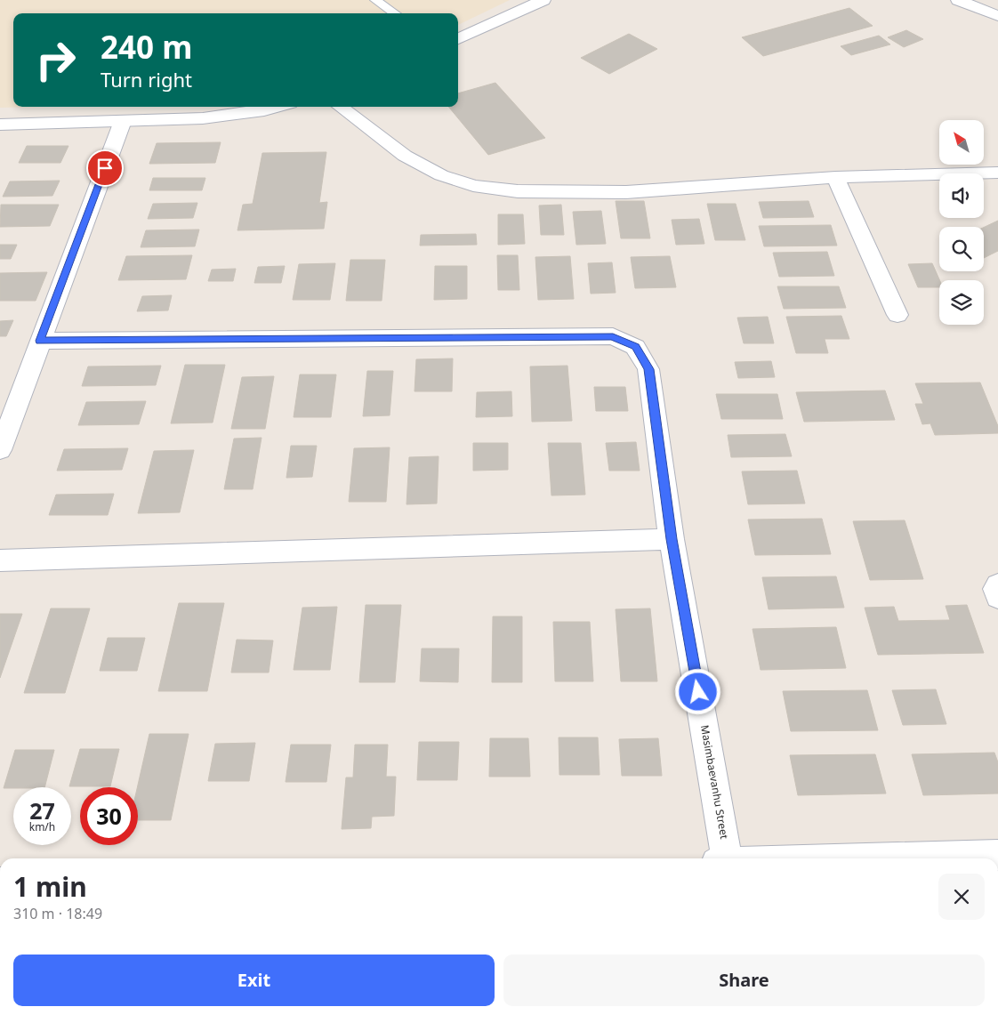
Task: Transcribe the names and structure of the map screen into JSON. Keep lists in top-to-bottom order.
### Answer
{
  "streets": {
    "street": ["Masimbaevanhu Street"]
  },
  "north": "top left",
  "page": {
    "turn": ["240 m", "Turn right"],
    "speed": "27 km/h",
    "limit": "30",
    "heading": ["1 min", "310 m · 18:49"],
    "buttons": ["Exit", "Share"]
  }
}
